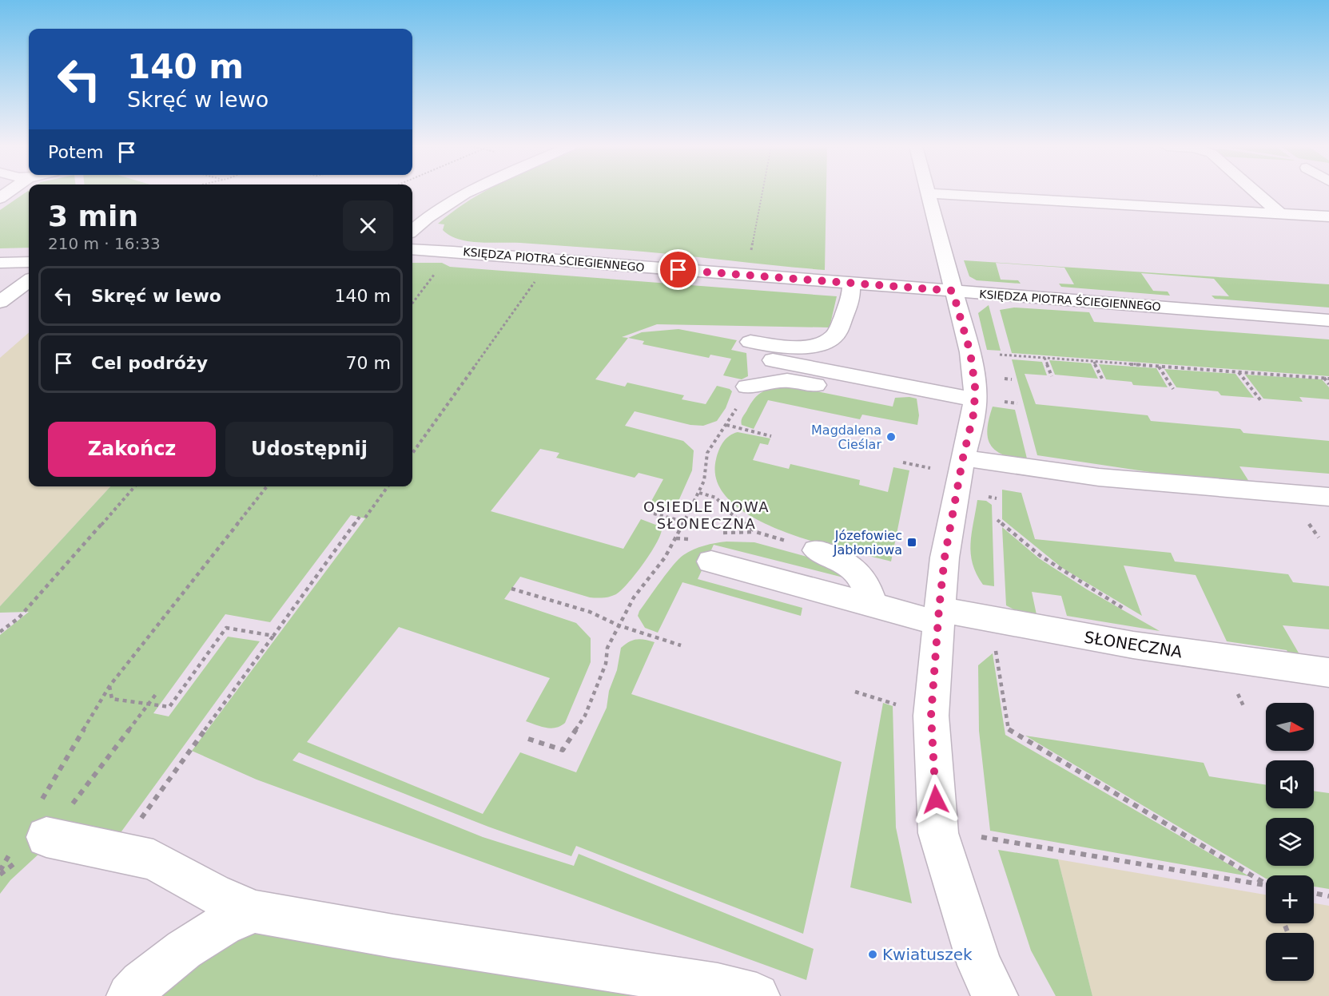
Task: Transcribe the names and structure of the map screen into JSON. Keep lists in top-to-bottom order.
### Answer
{
  "streets": {
    "street": ["KSIĘDZA PIOTRA ŚCIEGIENNEGO", "SŁONECZNA"]
  },
  "districts": ["OSIEDLE NOWA SŁONECZNA"],
  "places": {
    "other": ["Magdalena Cieślar", "Kwiatuszek"],
    "transit": ["Józefowiec Jabłoniowa"]
  },
  "north": "right",
  "page": {
    "turn": ["140 m", "Skręć w lewo"],
    "then": "Potem",
    "heading": ["3 min", "210 m · 16:33"],
    "list": [
      {
        "name": "Skręć w lewo",
        "value": "140 m"
      },
      {
        "name": "Cel podróży",
        "value": "70 m"
      }
    ],
    "buttons": ["Zakończ", "Udostępnij"],
    "map_buttons": ["+", "−"]
  }
}
